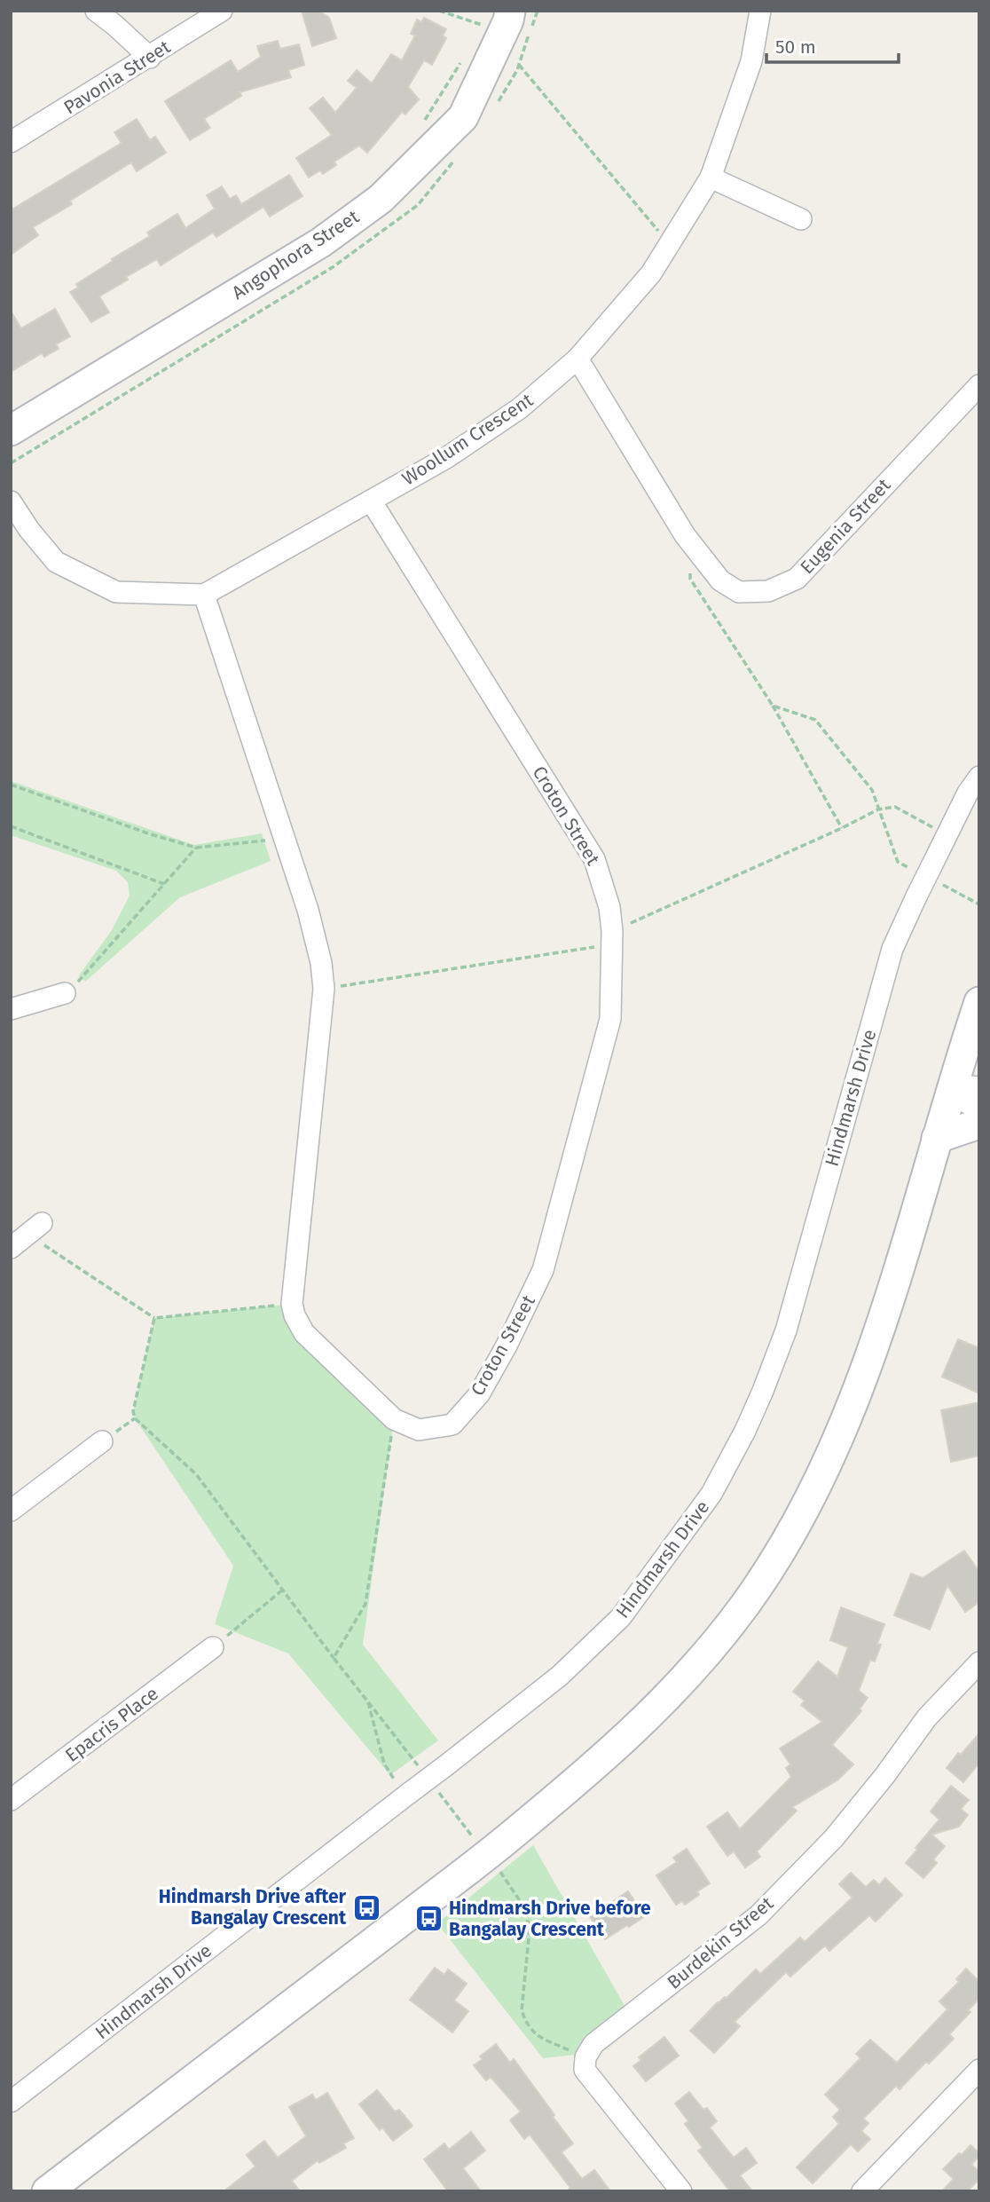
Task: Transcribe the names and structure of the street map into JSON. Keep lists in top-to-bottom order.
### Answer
{
  "streets": {
    "main road": ["Angophora Street"],
    "street": [
      "Pavonia Street",
      "Woollum Crescent",
      "Eugenia Street",
      "Croton Street",
      "Hindmarsh Drive",
      "Epacris Place",
      "Burdekin Street"
    ]
  },
  "crossings": [
    ["Woollum Crescent", "Eugenia Street"],
    ["Woollum Crescent", "Croton Street"]
  ],
  "places": {
    "bus stop": ["Hindmarsh Drive after Bangalay Crescent", "Hindmarsh Drive before Bangalay Crescent"]
  },
  "scale_bar": "50 m"
}
